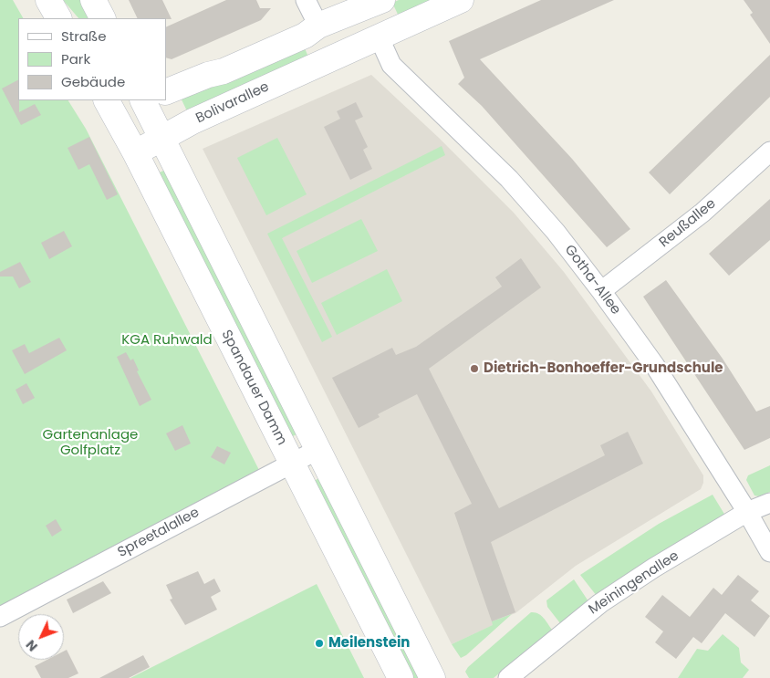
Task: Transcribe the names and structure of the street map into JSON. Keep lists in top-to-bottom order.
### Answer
{
  "streets": {
    "main road": ["Bolivarallee", "Spandauer Damm"],
    "street": [
      "Reußallee",
      "Gotha-Allee",
      "Spreetalallee",
      "Meiningenallee"
    ]
  },
  "crossings": [
    ["Bolivarallee", "Gotha-Allee"],
    ["Bolivarallee", "Spandauer Damm"],
    ["Reußallee", "Gotha-Allee"],
    ["Gotha-Allee", "Meiningenallee"],
    ["Spandauer Damm", "Spreetalallee"]
  ],
  "parks": ["KGA Ruhwald", "Gartenanlage Golfplatz"],
  "places": ["Dietrich-Bonhoeffer-Grundschule", "Meilenstein"],
  "legend": ["Straße", "Park", "Gebäude"],
  "north": "bottom left"
}
